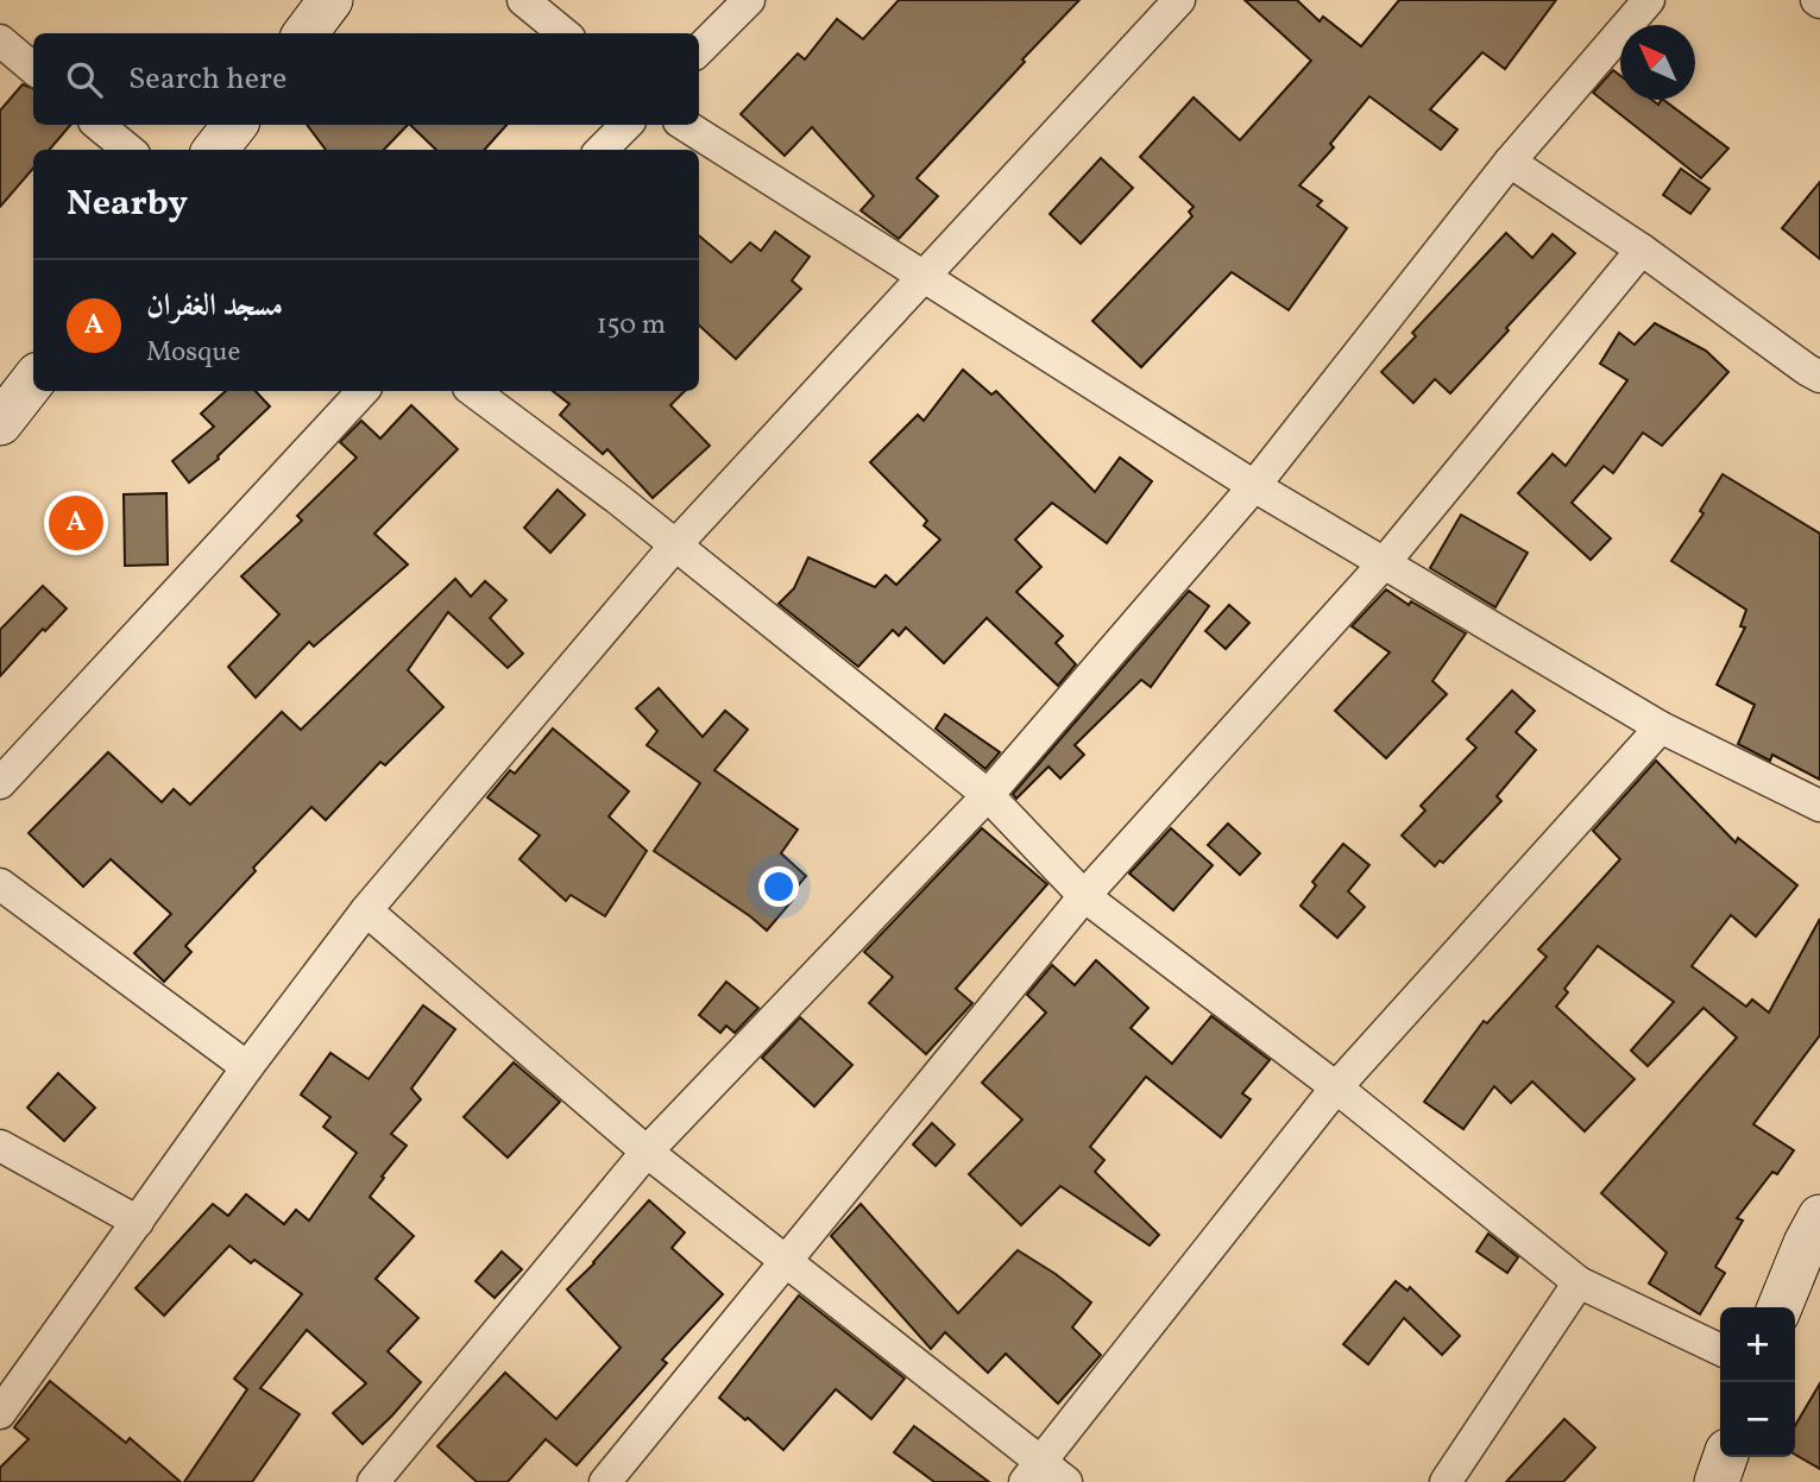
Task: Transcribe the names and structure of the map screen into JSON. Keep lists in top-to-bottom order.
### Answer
{
  "north": "top left",
  "page": {
    "search": "Search here",
    "heading": "Nearby",
    "list": [
      {
        "mark": "A",
        "name": "مسجد الغفران",
        "note": "Mosque",
        "value": "150 m"
      }
    ],
    "pins": "A",
    "map_buttons": ["+", "−"]
  }
}
